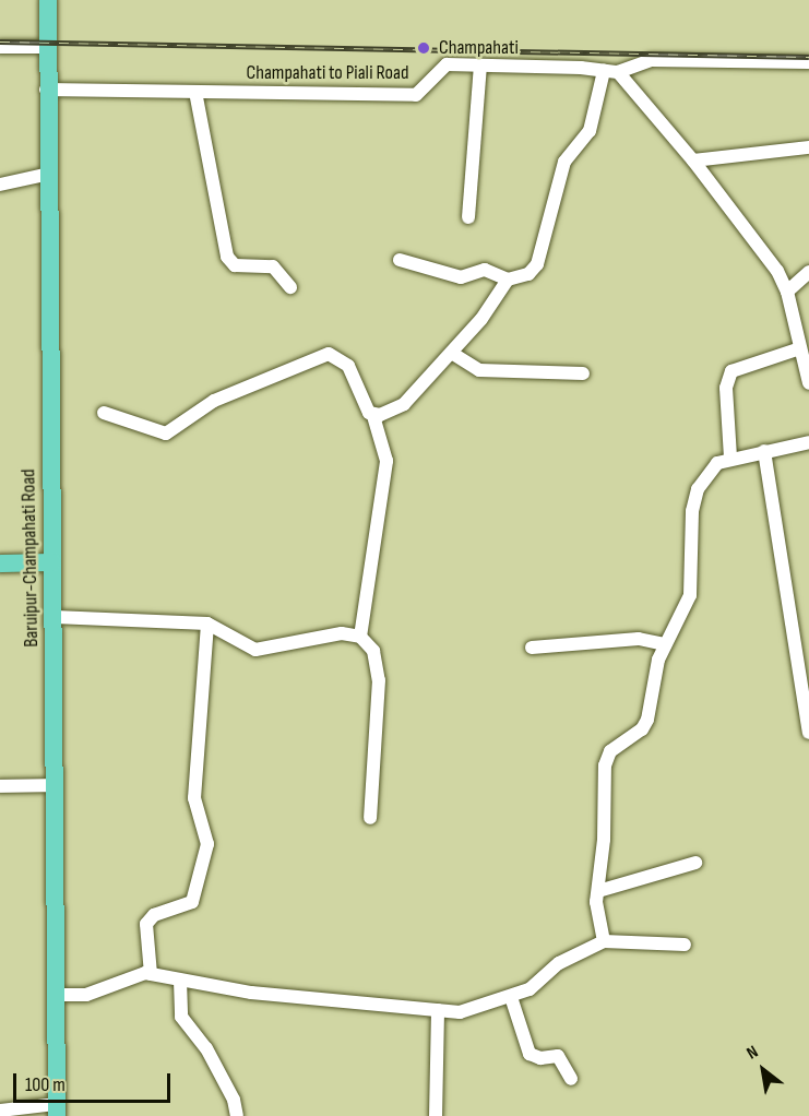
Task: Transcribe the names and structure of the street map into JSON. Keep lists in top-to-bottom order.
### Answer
{
  "streets": {
    "main road": ["Baruipur-Champahati Road"],
    "street": ["Champahati to Piali Road"]
  },
  "crossings": [
    ["Champahati to Piali Road", "Baruipur-Champahati Road"]
  ],
  "places": ["Champahati"],
  "scale_bar": "100 m",
  "north": "top left"
}
